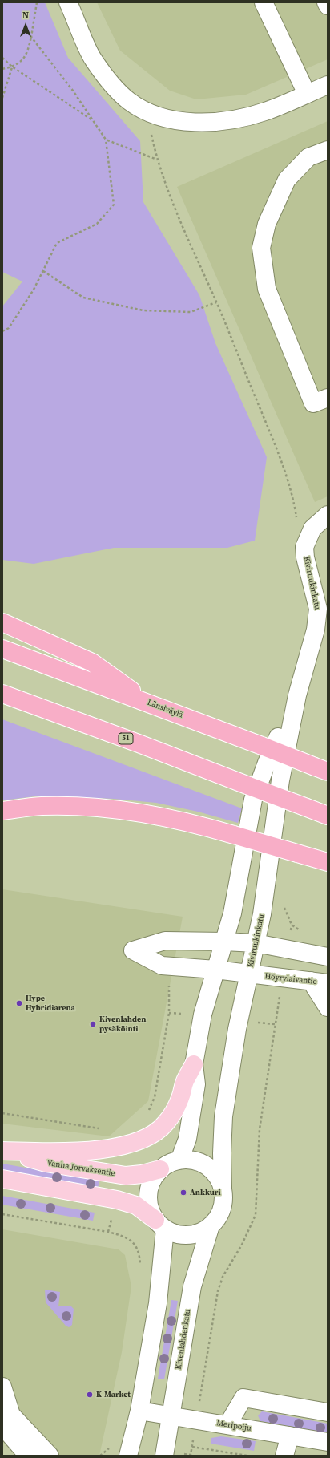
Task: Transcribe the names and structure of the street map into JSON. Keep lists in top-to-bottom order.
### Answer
{
  "streets": {
    "highway": ["Länsiväylä", "51"],
    "main road": ["Vanha Jorvaksentie"],
    "street": [
      "Kiviruukinkatu",
      "Höyrylaivantie",
      "Kivenlahdenkatu",
      "Meripoiju"
    ]
  },
  "crossings": [
    ["Kiviruukinkatu", "Höyrylaivantie"],
    ["Kiviruukinkatu", "Vanha Jorvaksentie"],
    ["Kiviruukinkatu", "Kivenlahdenkatu"],
    ["Vanha Jorvaksentie", "Kivenlahdenkatu"],
    ["Kivenlahdenkatu", "Meripoiju"]
  ],
  "places": [
    "Hype Hybridiarena",
    "Kivenlahden pysäköinti",
    "Ankkuri",
    "K-Market"
  ],
  "north": "top"
}
